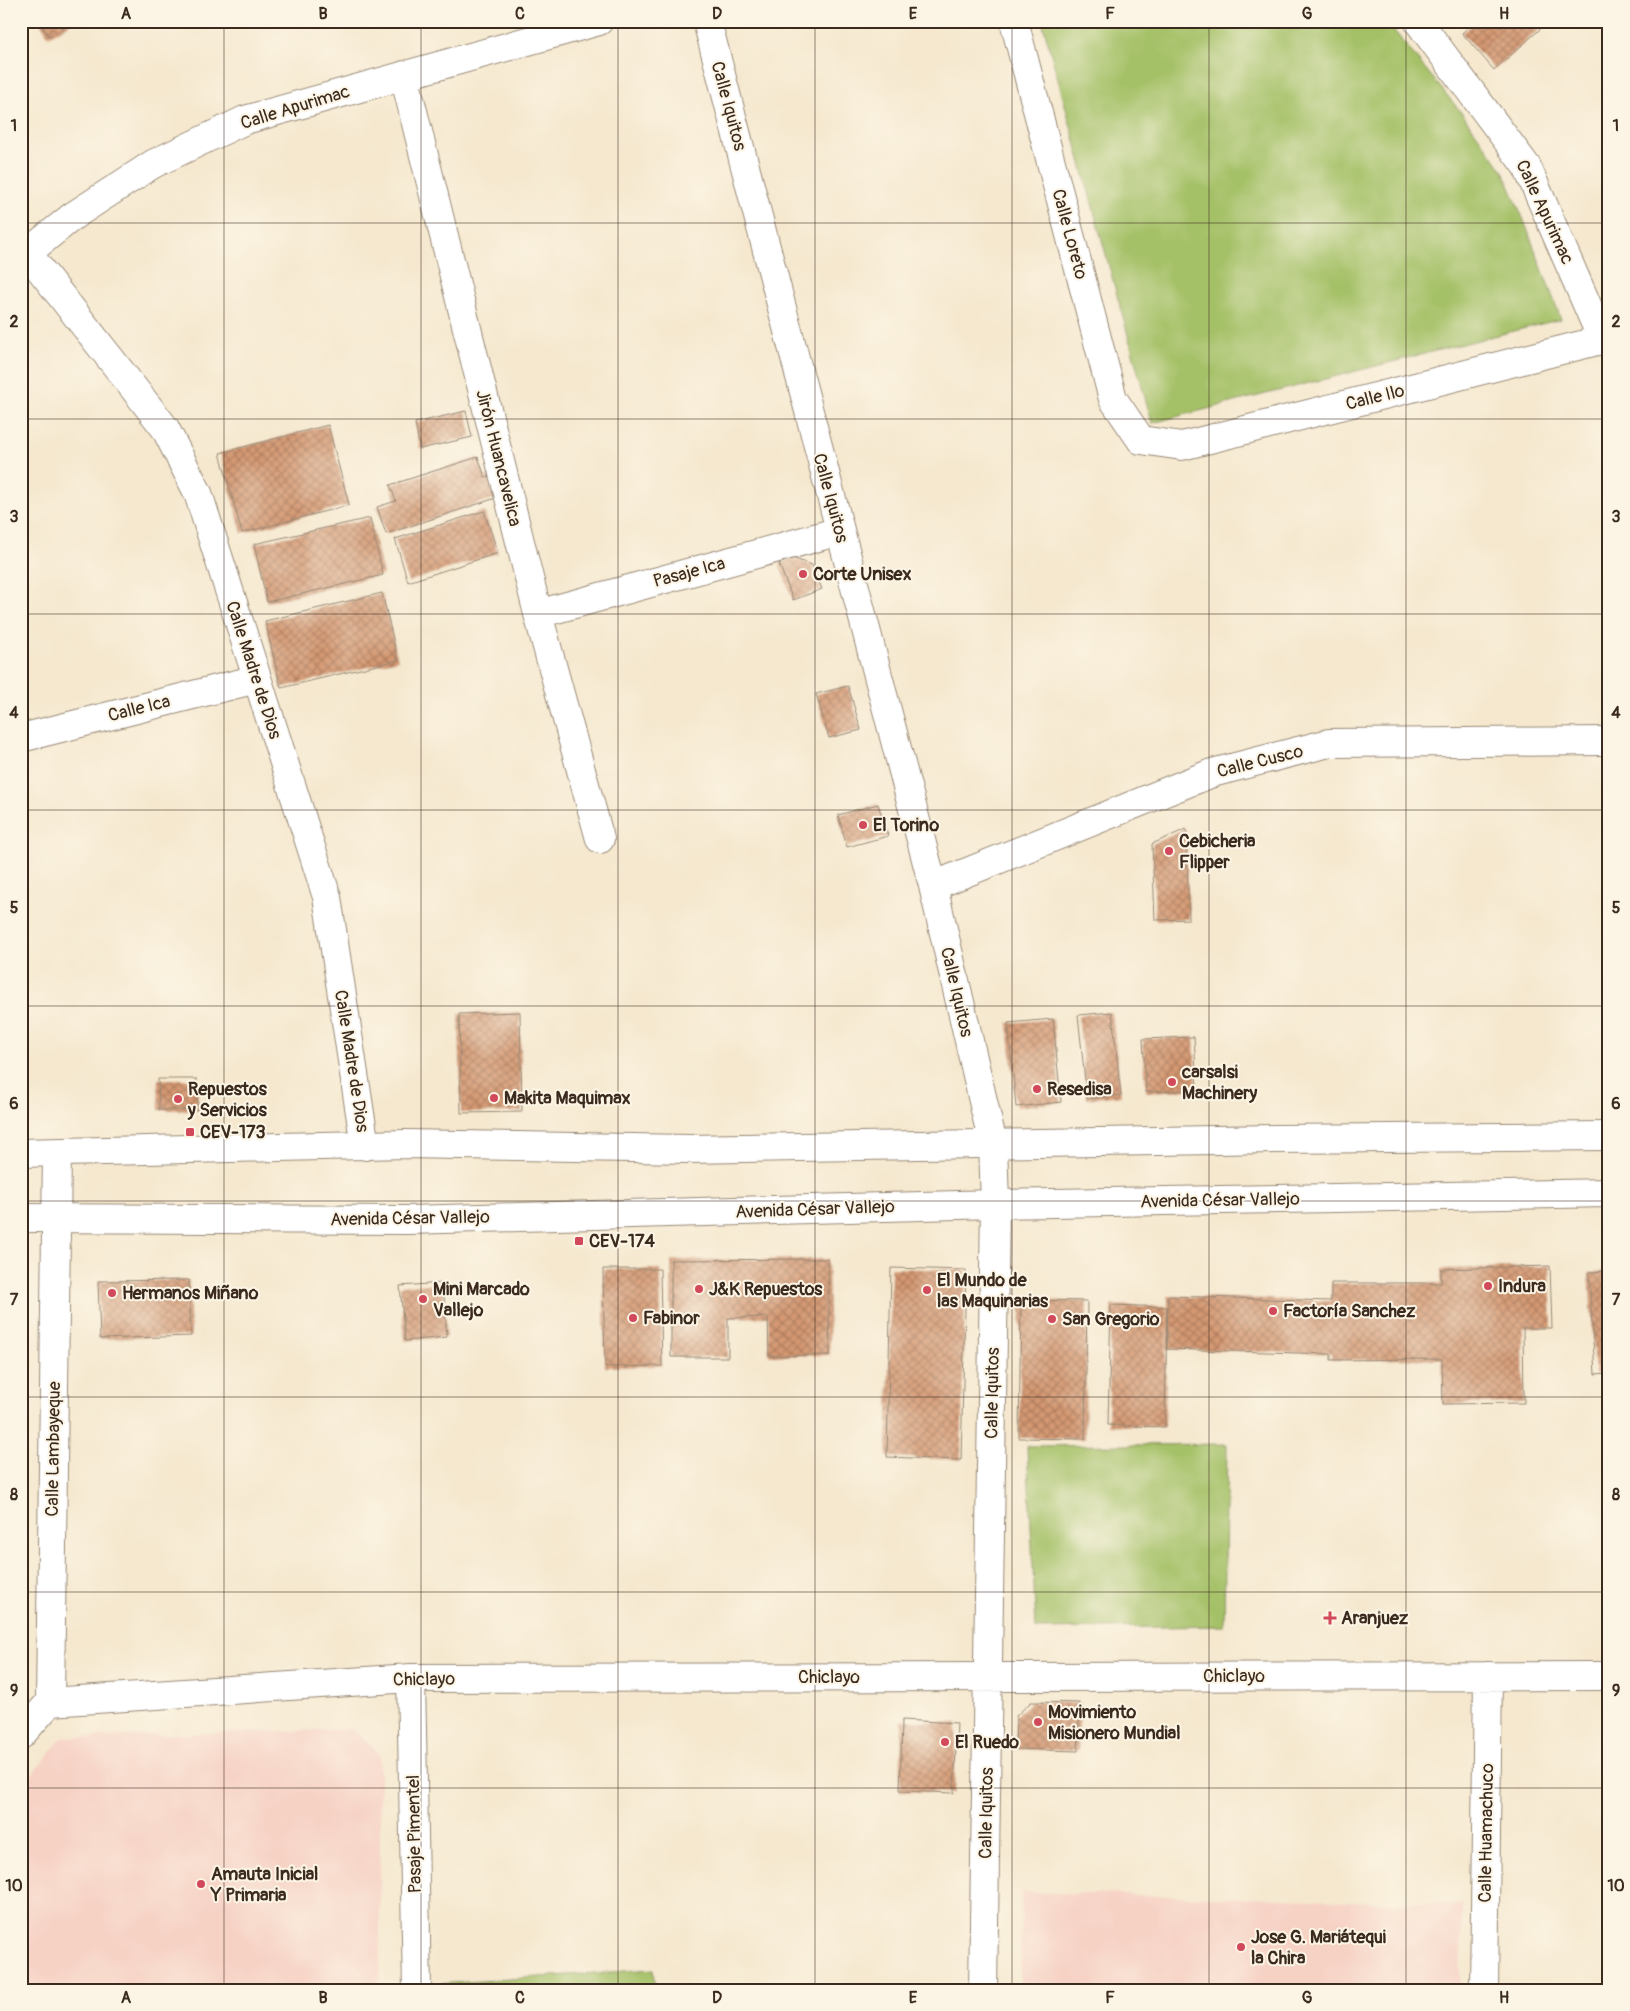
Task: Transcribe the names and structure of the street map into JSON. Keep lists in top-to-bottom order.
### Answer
{
  "streets": {
    "street": [
      "Calle Iquitos",
      "Calle Apurimac",
      "Calle Loreto",
      "Calle Ilo",
      "Jirón Huancavelica",
      "Pasaje Ica",
      "Calle Madre de Dios",
      "Calle Ica",
      "Calle Cusco",
      "Avenida César Vallejo",
      "Calle Lambayeque",
      "Chiclayo",
      "Calle Huamachuco",
      "Pasaje Pimentel"
    ]
  },
  "crossings": [
    ["Calle Iquitos", "Pasaje Ica"],
    ["Calle Iquitos", "Calle Cusco"],
    ["Calle Iquitos", "Avenida César Vallejo"],
    ["Calle Iquitos", "Chiclayo"],
    ["Calle Apurimac", "Calle Ilo"],
    ["Calle Apurimac", "Jirón Huancavelica"],
    ["Calle Apurimac", "Calle Madre de Dios"],
    ["Calle Loreto", "Calle Ilo"],
    ["Jirón Huancavelica", "Pasaje Ica"],
    ["Calle Madre de Dios", "Calle Ica"],
    ["Avenida César Vallejo", "Calle Lambayeque"],
    ["Calle Lambayeque", "Chiclayo"],
    ["Chiclayo", "Calle Huamachuco"],
    ["Chiclayo", "Pasaje Pimentel"]
  ],
  "places": {
    "other": [
      "Corte Unisex",
      "El Torino",
      "Cebicheria Flipper",
      "carsalsi Machinery",
      "Resedisa",
      "Makita Maquimax",
      "Repuestos y Servicios",
      "Indura",
      "J&K Repuestos",
      "El Mundo de las Maquinarias",
      "Hermanos Miñano",
      "Mini Marcado Vallejo",
      "Factoría Sanchez",
      "Fabinor",
      "San Gregorio",
      "Movimiento Misionero Mundial",
      "El Ruedo",
      "Amauta Inicial Y Primaria",
      "Jose G. Mariátequi la Chira"
    ],
    "transit": ["CEV-173", "CEV-174"],
    "health": ["Aranjuez"]
  },
  "grid": {
    "columns": [
      "A",
      "B",
      "C",
      "D",
      "E",
      "F",
      "G",
      "H"
    ],
    "rows": [
      "1",
      "2",
      "3",
      "4",
      "5",
      "6",
      "7",
      "8",
      "9",
      "10"
    ]
  }
}
